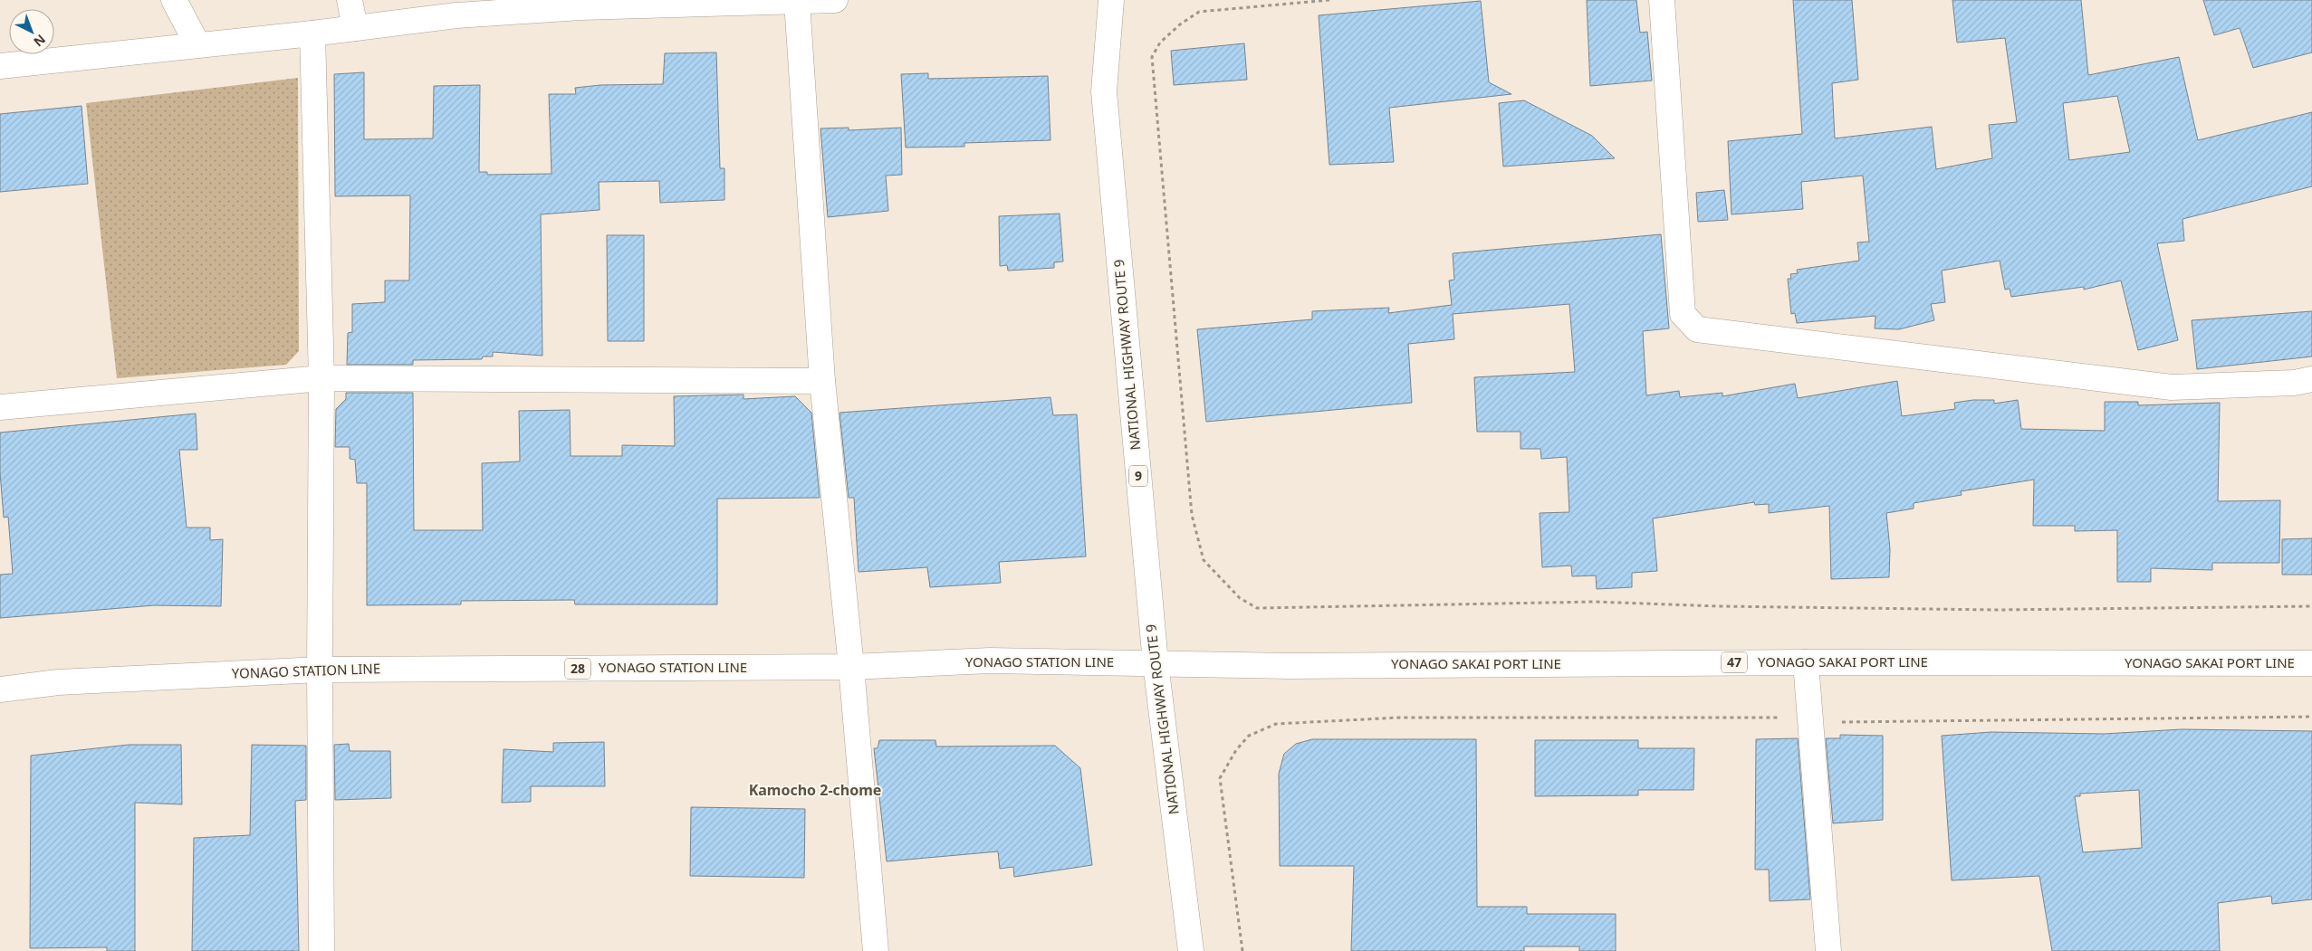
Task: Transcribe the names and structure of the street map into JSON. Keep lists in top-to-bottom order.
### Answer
{
  "streets": {
    "main road": [
      "NATIONAL HIGHWAY ROUTE 9",
      "9",
      "YONAGO STATION LINE",
      "47",
      "YONAGO SAKAI PORT LINE",
      "28"
    ]
  },
  "crossings": [
    ["NATIONAL HIGHWAY ROUTE 9", "YONAGO STATION LINE"],
    ["NATIONAL HIGHWAY ROUTE 9", "YONAGO SAKAI PORT LINE"],
    ["YONAGO STATION LINE", "YONAGO SAKAI PORT LINE"]
  ],
  "districts": ["Kamocho 2-chome"],
  "north": "bottom right"
}
